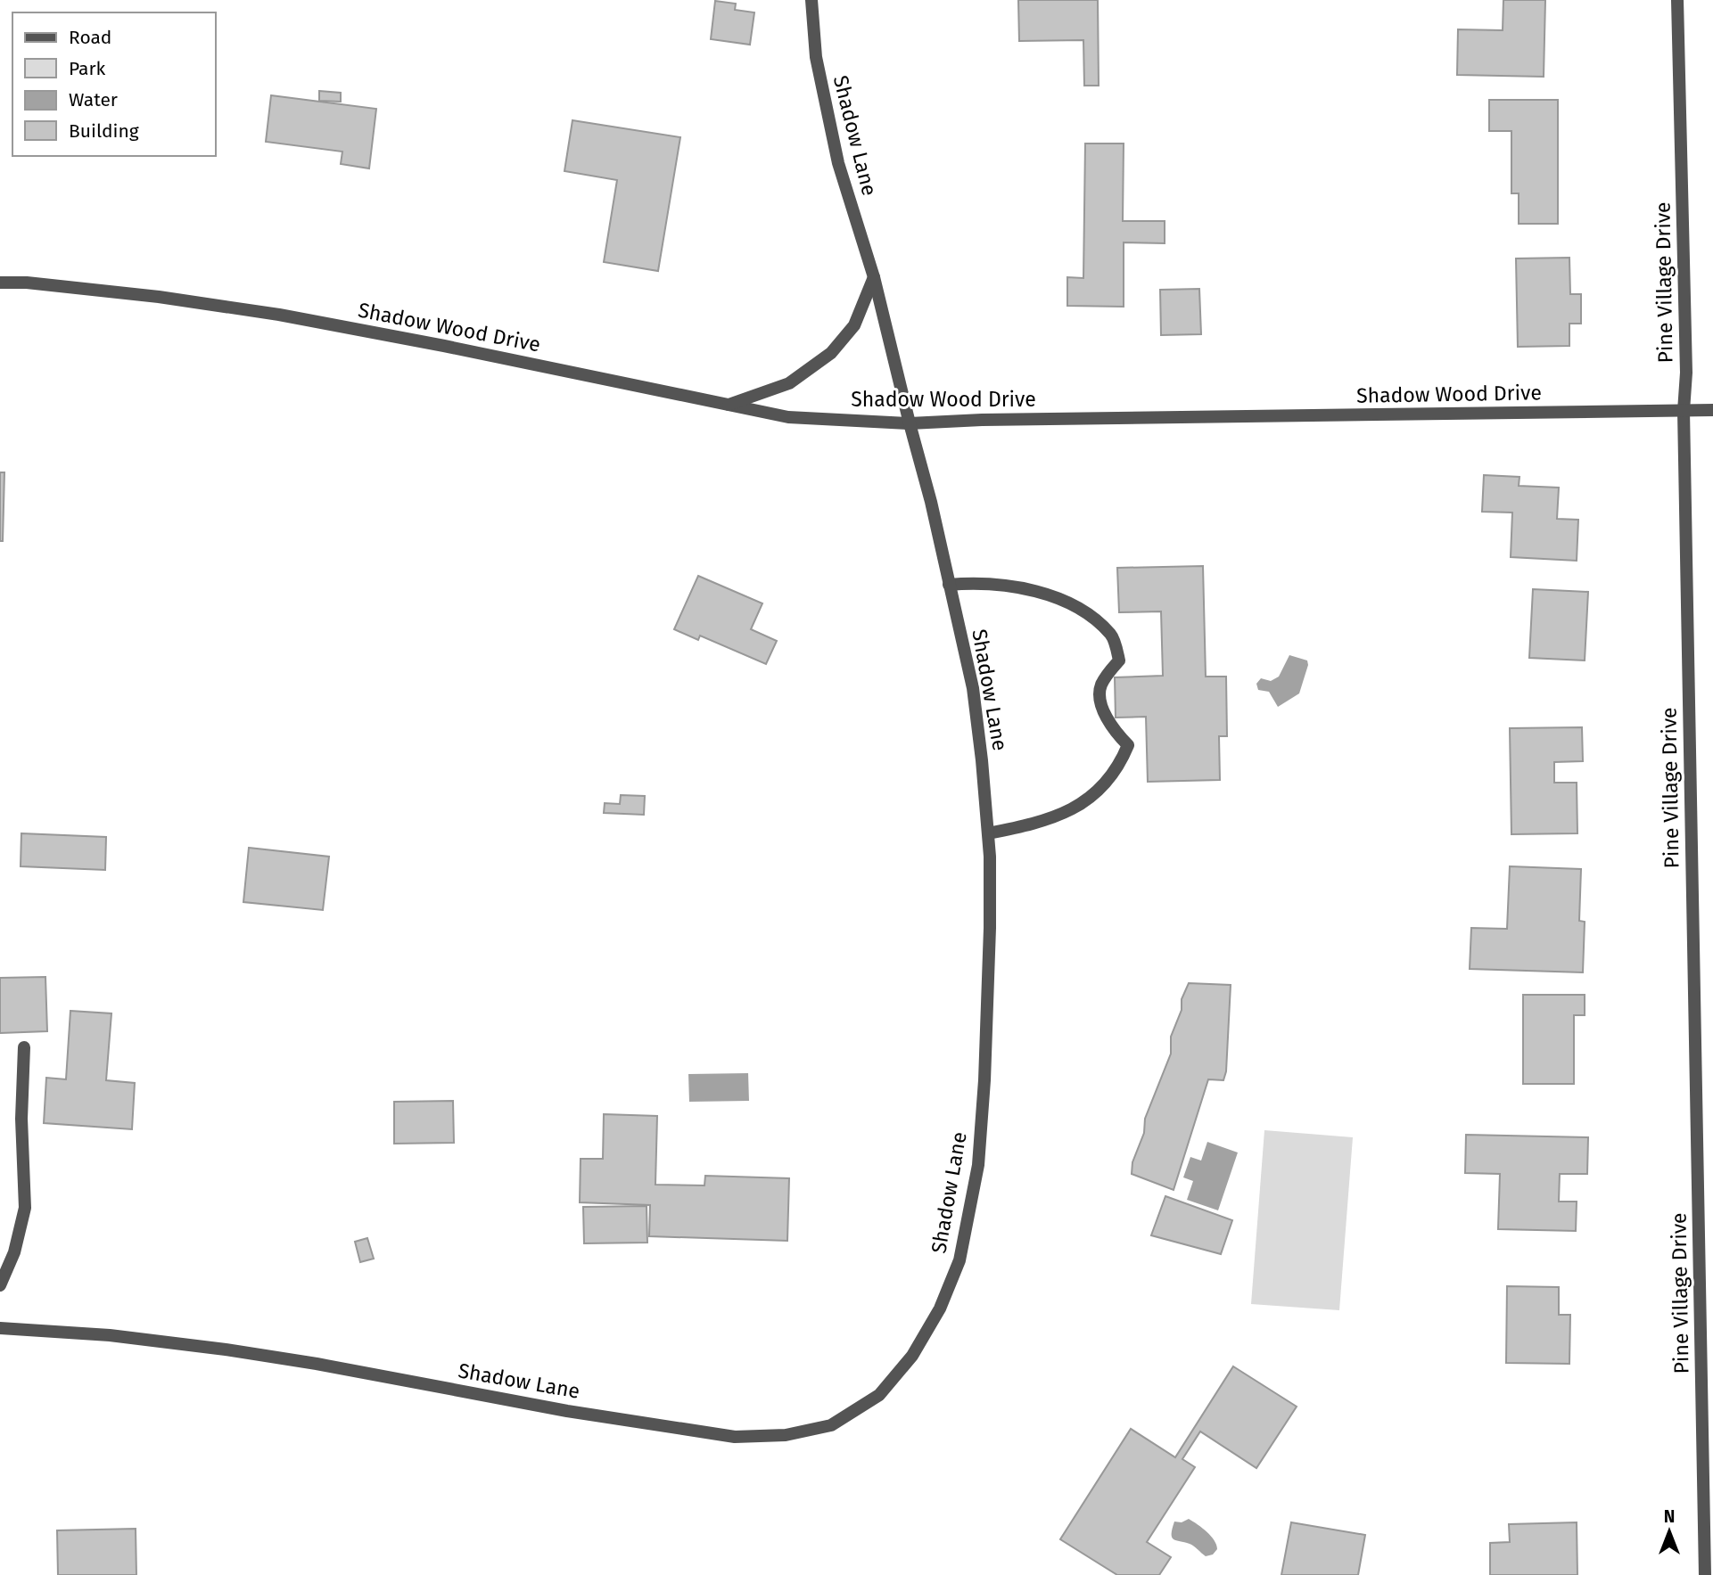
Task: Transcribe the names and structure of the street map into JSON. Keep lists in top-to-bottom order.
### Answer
{
  "streets": {
    "street": ["Shadow Lane", "Pine Village Drive", "Shadow Wood Drive"]
  },
  "crossings": [
    ["Shadow Lane", "Shadow Wood Drive"],
    ["Pine Village Drive", "Shadow Wood Drive"]
  ],
  "legend": [
    "Road",
    "Park",
    "Water",
    "Building"
  ],
  "north": "top"
}
